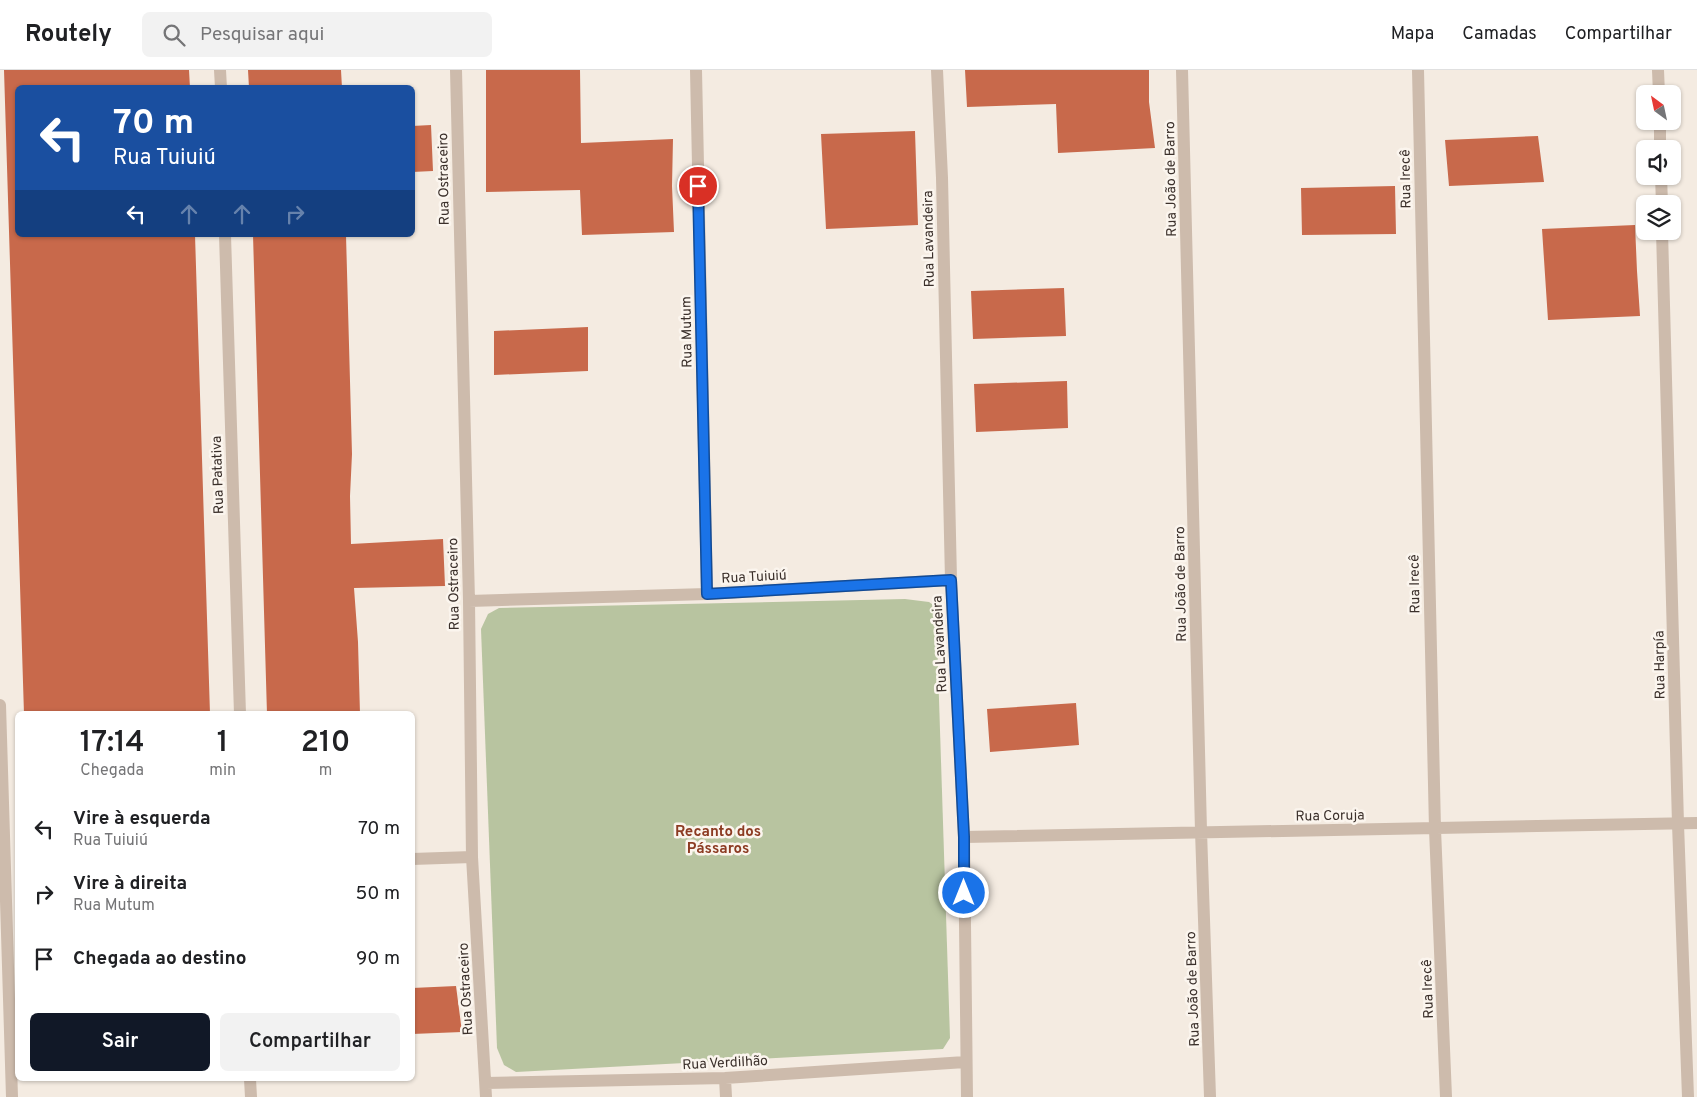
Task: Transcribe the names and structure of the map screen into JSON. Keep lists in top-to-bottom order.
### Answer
{
  "streets": {
    "street": [
      "Rua Ostraceiro",
      "Rua João de Barro",
      "Rua Irecê",
      "Rua Lavandeira",
      "Rua Mutum",
      "Rua Patativa",
      "Rua Tuiuiú",
      "Rua Harpía",
      "Rua Coruja",
      "Rua Verdilhão"
    ]
  },
  "crossings": [
    ["Rua Ostraceiro", "Rua Tuiuiú"],
    ["Rua Ostraceiro", "Rua Verdilhão"],
    ["Rua João de Barro", "Rua Coruja"],
    ["Rua Irecê", "Rua Coruja"],
    ["Rua Lavandeira", "Rua Tuiuiú"],
    ["Rua Lavandeira", "Rua Coruja"],
    ["Rua Lavandeira", "Rua Verdilhão"],
    ["Rua Mutum", "Rua Tuiuiú"],
    ["Rua Harpía", "Rua Coruja"]
  ],
  "districts": ["Recanto dos Pássaros"],
  "north": "top left",
  "page": {
    "header": "Routely",
    "search": "Pesquisar aqui",
    "nav": ["Mapa", "Camadas", "Compartilhar"],
    "turn": ["70 m", "Rua Tuiuiú"],
    "eta": [
      "17:14",
      "Chegada",
      "1",
      "min",
      "210",
      "m"
    ],
    "list": [
      {
        "name": "Vire à esquerda",
        "note": "Rua Tuiuiú",
        "value": "70 m"
      },
      {
        "name": "Vire à direita",
        "note": "Rua Mutum",
        "value": "50 m"
      },
      {
        "name": "Chegada ao destino",
        "value": "90 m"
      }
    ],
    "buttons": ["Sair", "Compartilhar"]
  }
}
